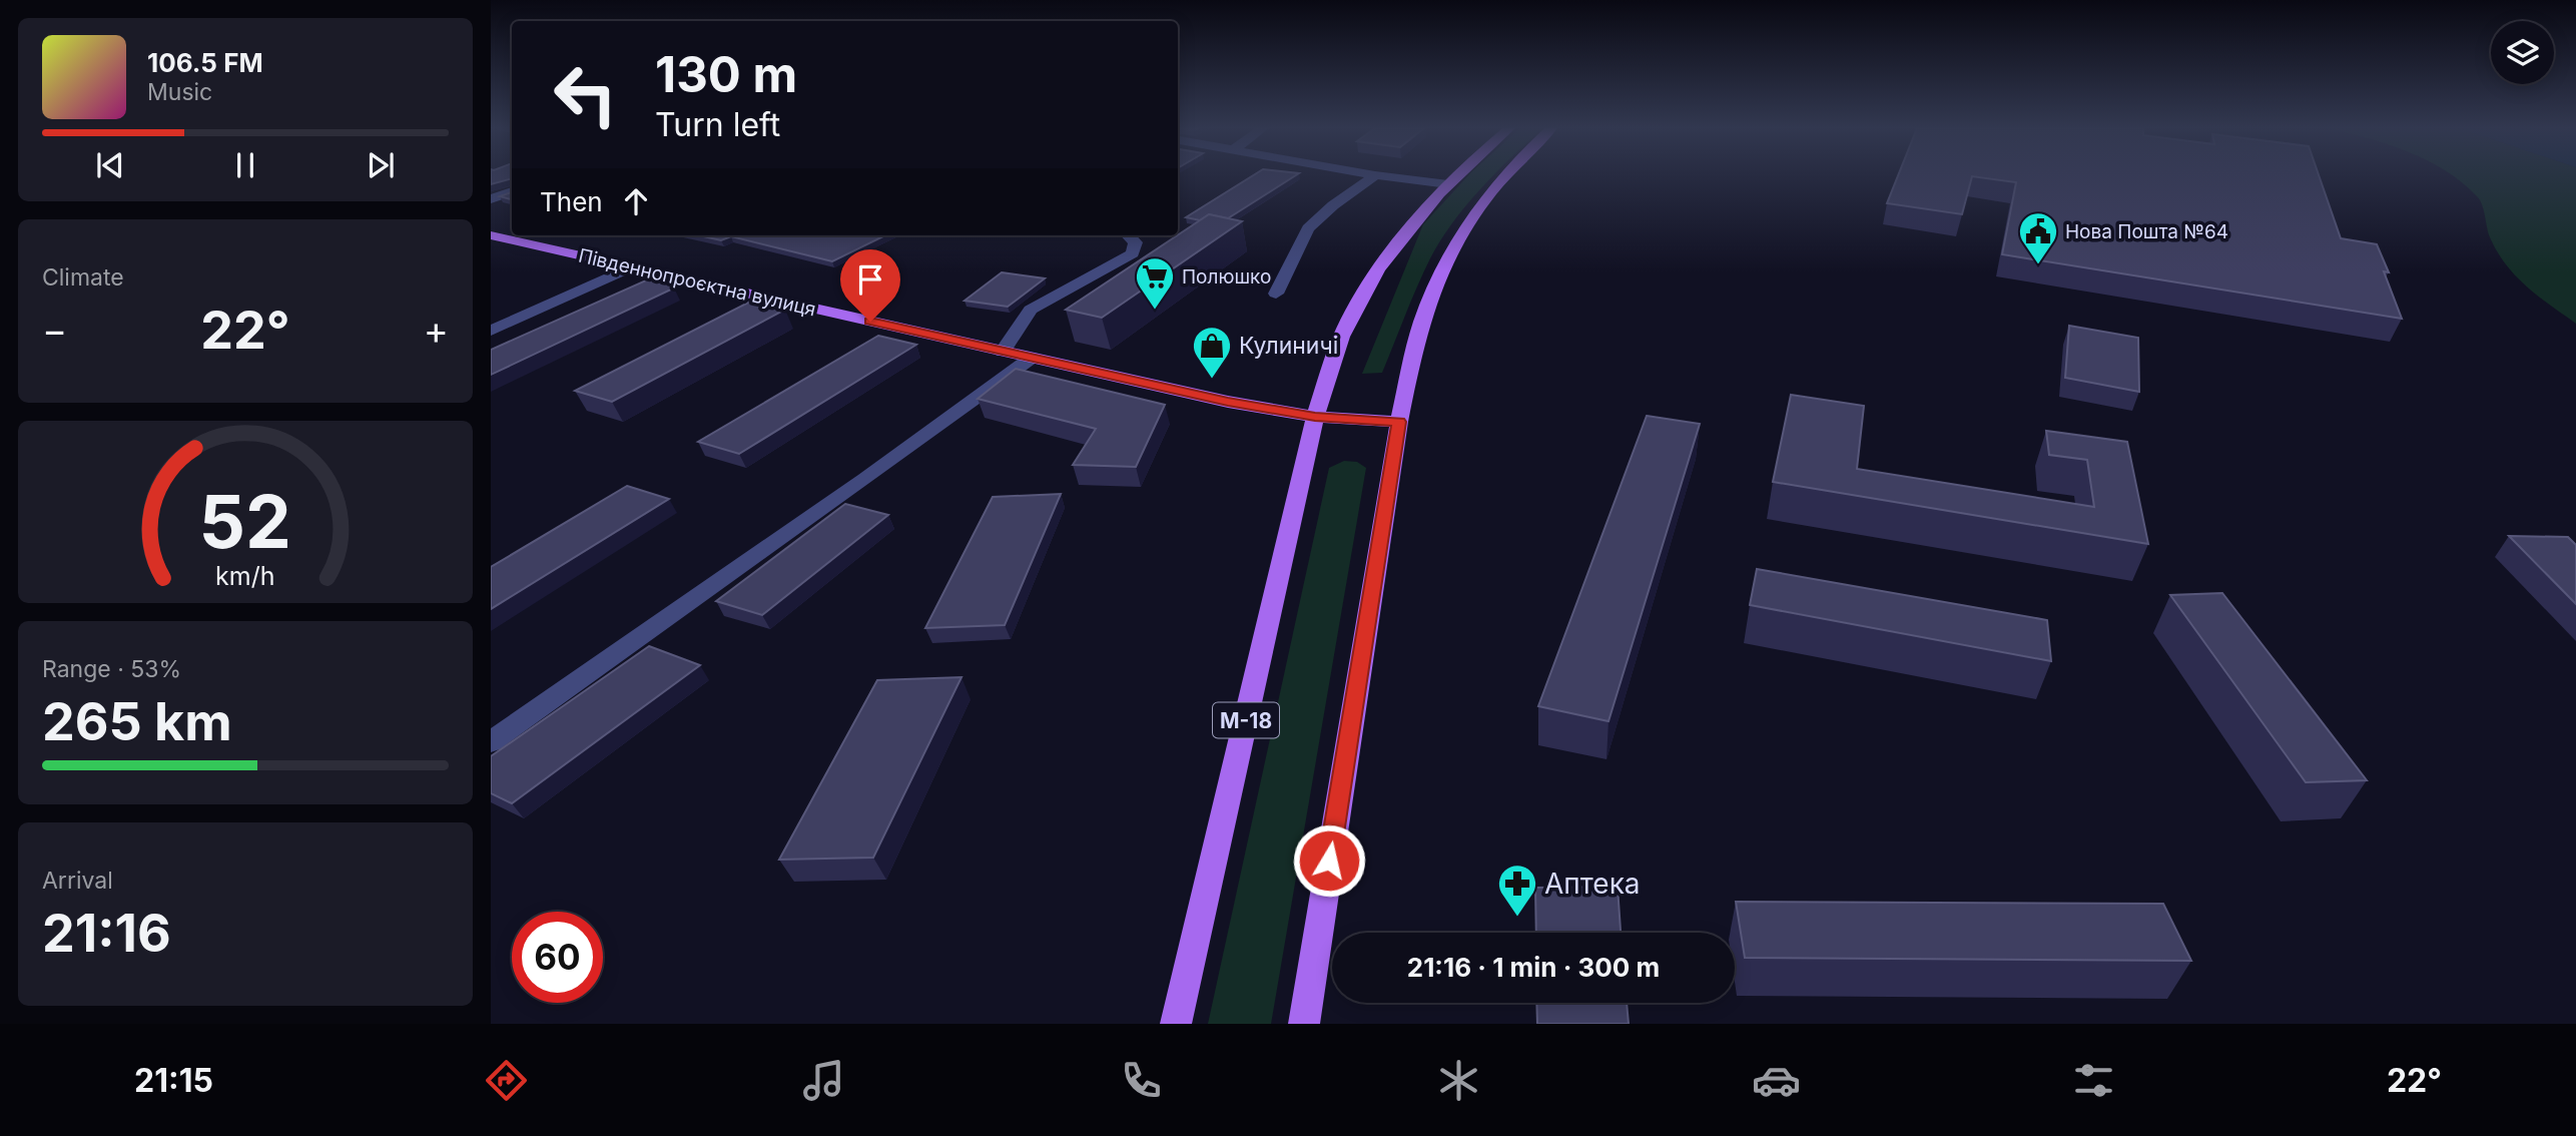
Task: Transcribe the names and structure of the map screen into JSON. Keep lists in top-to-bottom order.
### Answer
{
  "streets": {
    "main road": ["Південнопроєктна вулиця", "М-18"]
  },
  "crossings": [
    ["Південнопроєктна вулиця", "М-18"]
  ],
  "places": {
    "public building": ["Нова Пошта №64"],
    "supermarket": ["Полюшко"],
    "shop": ["Кулиничі"],
    "pharmacy": ["Аптека"]
  },
  "page": {
    "turn": ["130 m", "Turn left"],
    "song": ["106.5 FM", "Music"],
    "then": "Then",
    "tile": [
      "Climate",
      ["Range · 53%", "265 km"],
      ["Arrival", "21:16"]
    ],
    "heat": ["−", "22°", "+"],
    "limit": "60",
    "trip": "21:16 · 1 min · 300 m",
    "tabs": ["21:15", "22°"],
    "gauge": ["52", "km/h"]
  }
}
